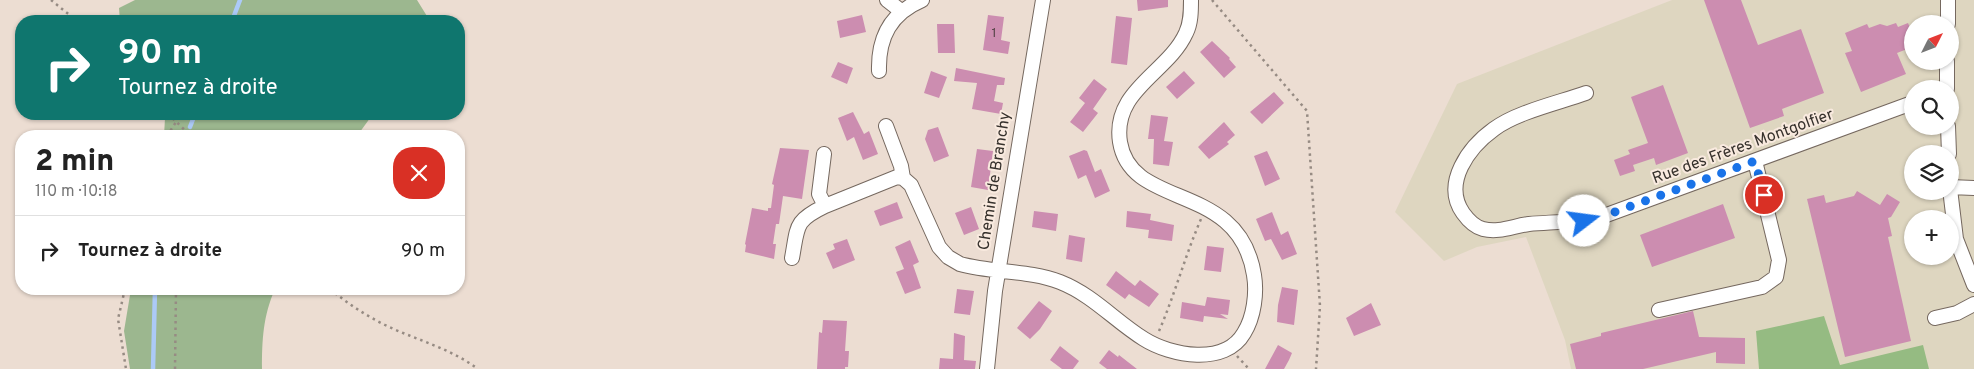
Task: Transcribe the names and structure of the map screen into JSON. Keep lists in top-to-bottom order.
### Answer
{
  "streets": {
    "street": ["Rue des Frères Montgolfier", "Chemin de Branchy"]
  },
  "house_numbers": ["1"],
  "north": "top right",
  "page": {
    "map_buttons": "+",
    "turn": ["90 m", "Tournez à droite"],
    "heading": ["2 min", "110 m · 10:18"],
    "list": [
      {
        "name": "Tournez à droite",
        "value": "90 m"
      }
    ]
  }
}
